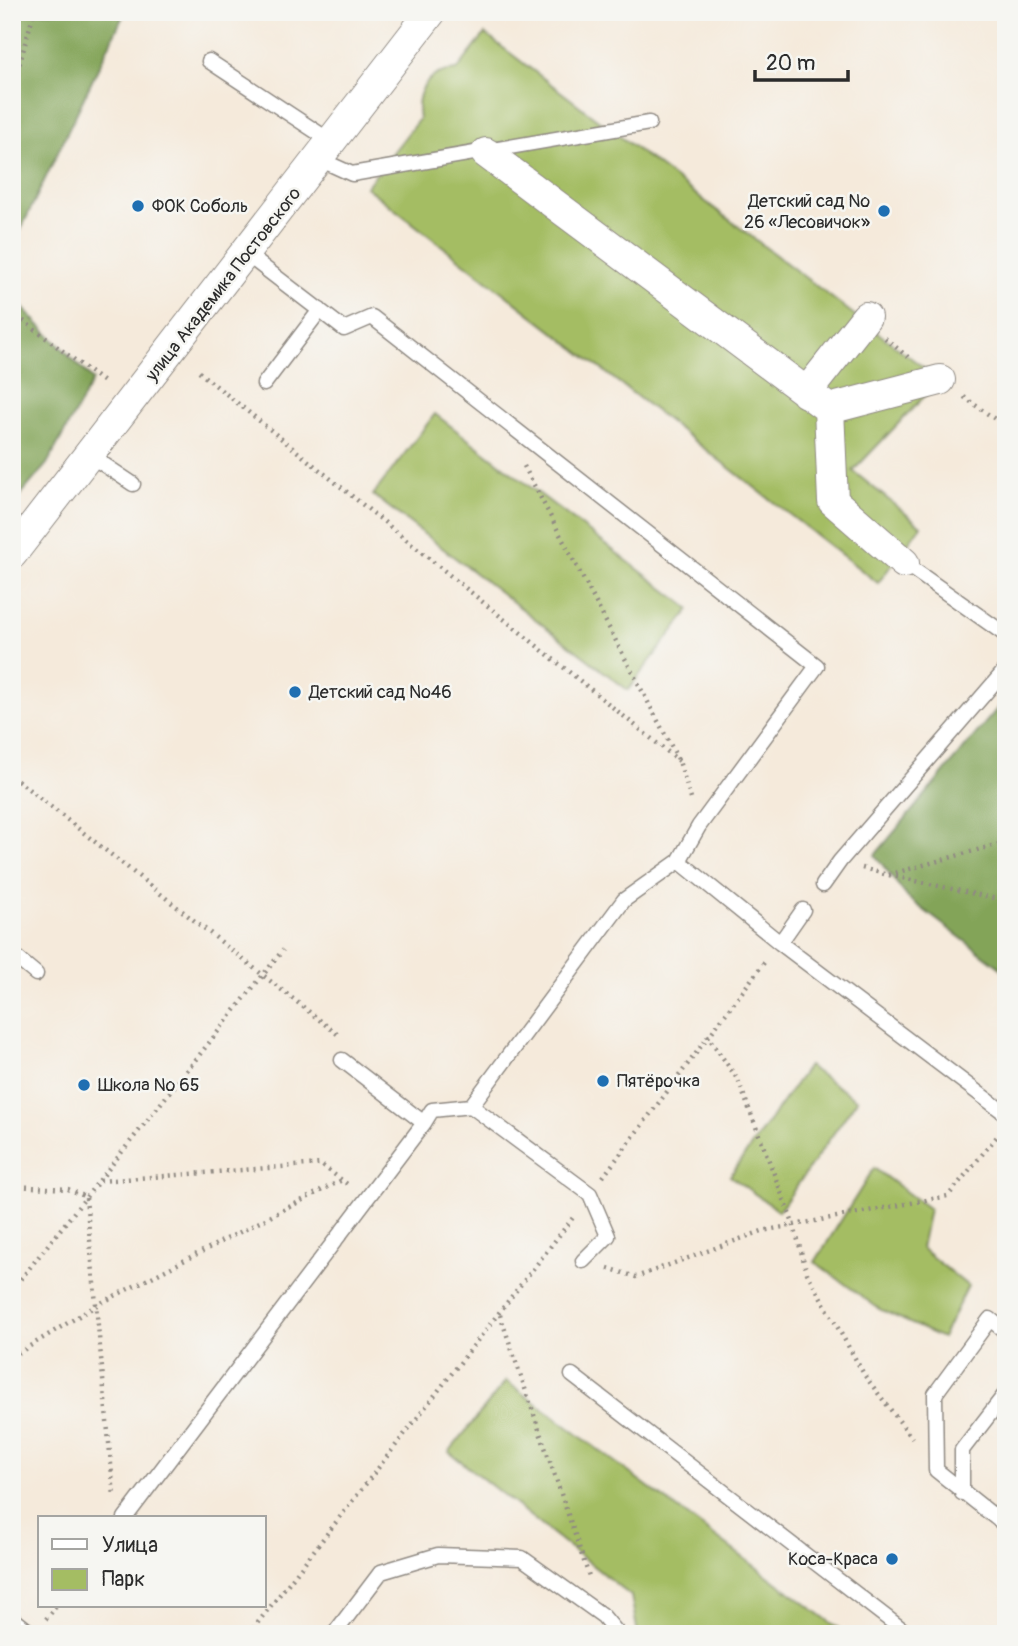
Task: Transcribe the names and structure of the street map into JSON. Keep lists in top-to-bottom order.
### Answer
{
  "streets": {
    "street": ["улица Академика Постовского"]
  },
  "places": [
    "ФОК Соболь",
    "Детский сад № 26 «Лесовичок»",
    "Детский сад №46",
    "Пятёрочка",
    "Школа № 65",
    "Коса-Краса"
  ],
  "legend": ["Улица", "Парк"],
  "scale_bar": "20 m"
}
